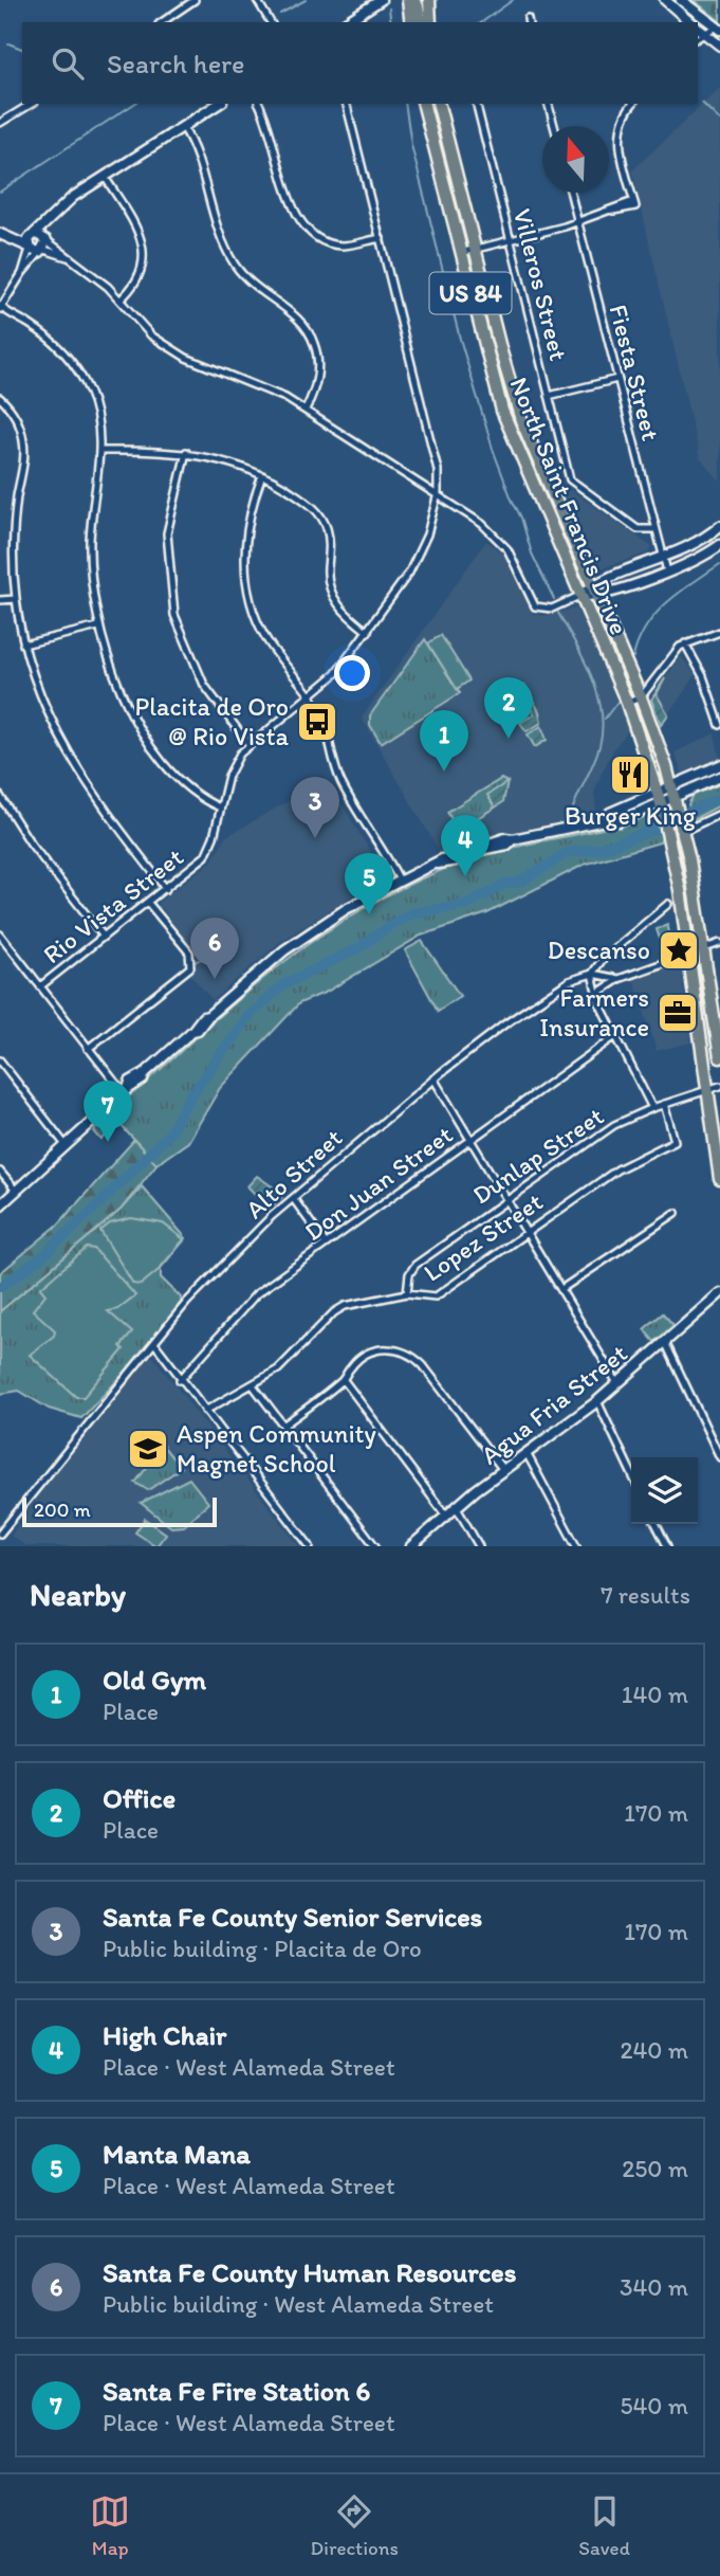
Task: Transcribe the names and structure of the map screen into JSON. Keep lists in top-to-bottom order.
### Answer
{
  "streets": {
    "highway": ["US 84", "North Saint Francis Drive"],
    "street": [
      "Villeros Street",
      "Fiesta Street",
      "Rio Vista Street",
      "Dunlap Street",
      "Alto Street",
      "Don Juan Street",
      "Lopez Street",
      "Agua Fria Street"
    ]
  },
  "crossings": [
    ["Villeros Street", "Fiesta Street"],
    ["US 84", "North Saint Francis Drive"],
    ["US 84", "Dunlap Street"],
    ["Dunlap Street", "Lopez Street"]
  ],
  "places": {
    "bus stop": ["Placita de Oro @ Rio Vista"],
    "restaurant": ["Burger King"],
    "place": ["Descanso"],
    "office": ["Farmers Insurance"],
    "school or university": ["Aspen Community Magnet School"]
  },
  "scale_bar": "200 m",
  "north": "top",
  "page": {
    "search": "Search here",
    "pins": [
      "2",
      "1",
      "3",
      "4",
      "5",
      "6",
      "7"
    ],
    "scale": "200 m",
    "heading": ["Nearby", "7 results"],
    "list": [
      {
        "mark": "1",
        "name": "Old Gym",
        "note": "Place",
        "value": "140 m"
      },
      {
        "mark": "2",
        "name": "Office",
        "note": "Place",
        "value": "170 m"
      },
      {
        "mark": "3",
        "name": "Santa Fe County Senior Services",
        "note": "Public building · Placita de Oro",
        "value": "170 m"
      },
      {
        "mark": "4",
        "name": "High Chair",
        "note": "Place · West Alameda Street",
        "value": "240 m"
      },
      {
        "mark": "5",
        "name": "Manta Mana",
        "note": "Place · West Alameda Street",
        "value": "250 m"
      },
      {
        "mark": "6",
        "name": "Santa Fe County Human Resources",
        "note": "Public building · West Alameda Street",
        "value": "340 m"
      },
      {
        "mark": "7",
        "name": "Santa Fe Fire Station 6",
        "note": "Place · West Alameda Street",
        "value": "540 m"
      }
    ],
    "nav": ["Map", "Directions", "Saved"]
  }
}
